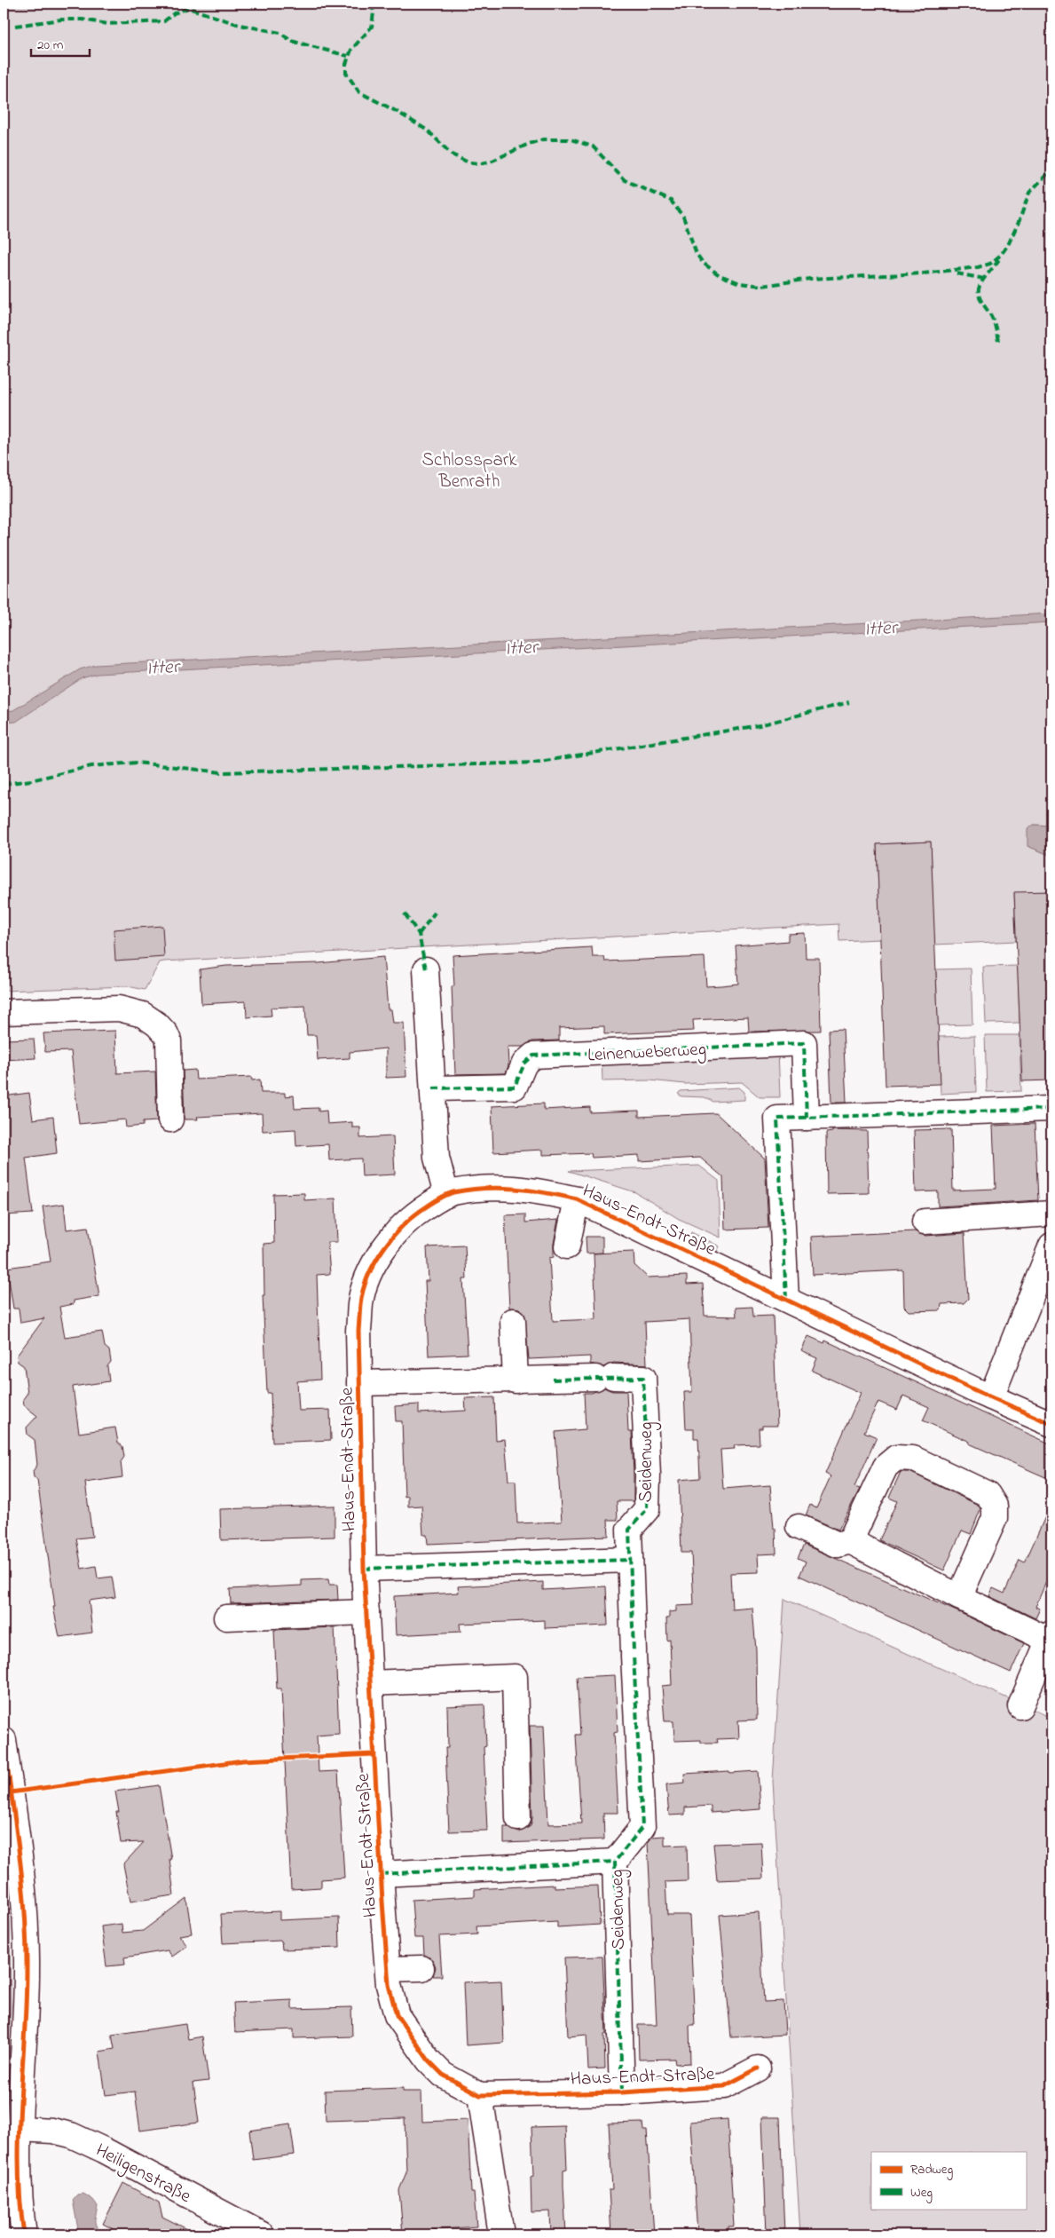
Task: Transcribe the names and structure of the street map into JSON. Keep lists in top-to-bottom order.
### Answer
{
  "streets": {
    "street": [
      "Leinenweberweg",
      "Haus-Endt-Straße",
      "Seidenweg",
      "Heiligenstraße"
    ]
  },
  "crossings": [
    ["Haus-Endt-Straße", "Seidenweg"]
  ],
  "water": ["Itter"],
  "parks": ["Schlosspark Benrath"],
  "legend": ["Radweg", "Weg"],
  "scale_bar": "20 m"
}
